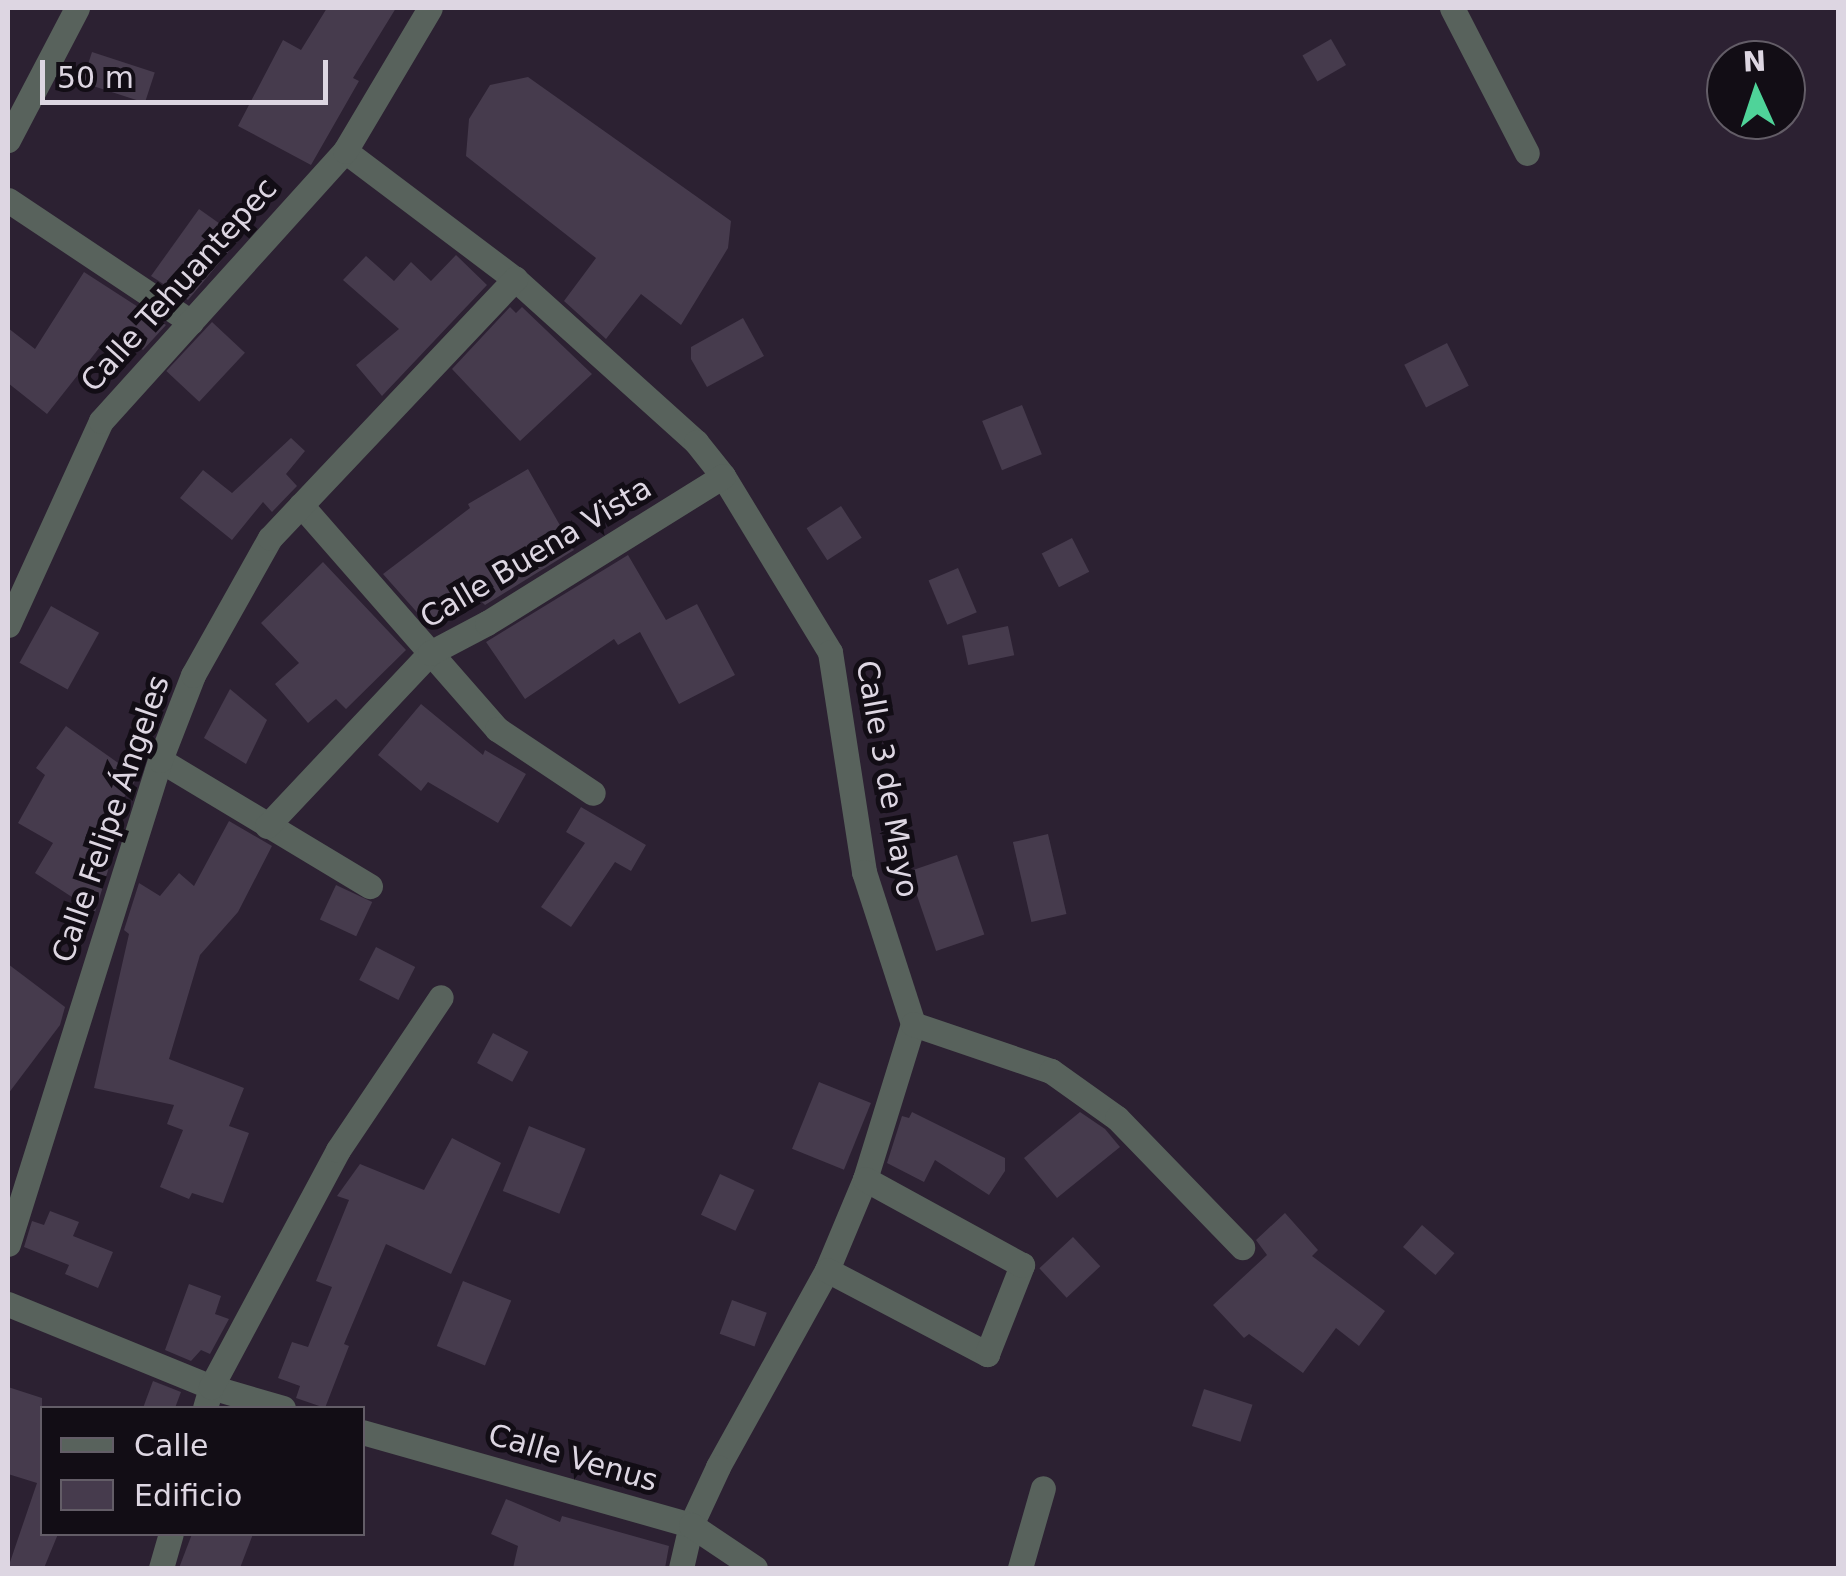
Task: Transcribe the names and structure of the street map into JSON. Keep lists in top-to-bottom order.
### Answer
{
  "streets": {
    "street": [
      "Calle Tehuantepec",
      "Calle Buena Vista",
      "Calle 3 de Mayo",
      "Calle Felipe Ángeles",
      "Calle Venus"
    ]
  },
  "crossings": [
    ["Calle Tehuantepec", "Calle 3 de Mayo"],
    ["Calle Buena Vista", "Calle 3 de Mayo"],
    ["Calle 3 de Mayo", "Calle Felipe Ángeles"]
  ],
  "legend": ["Calle", "Edificio"],
  "scale_bar": "50 m",
  "north": "top"
}
